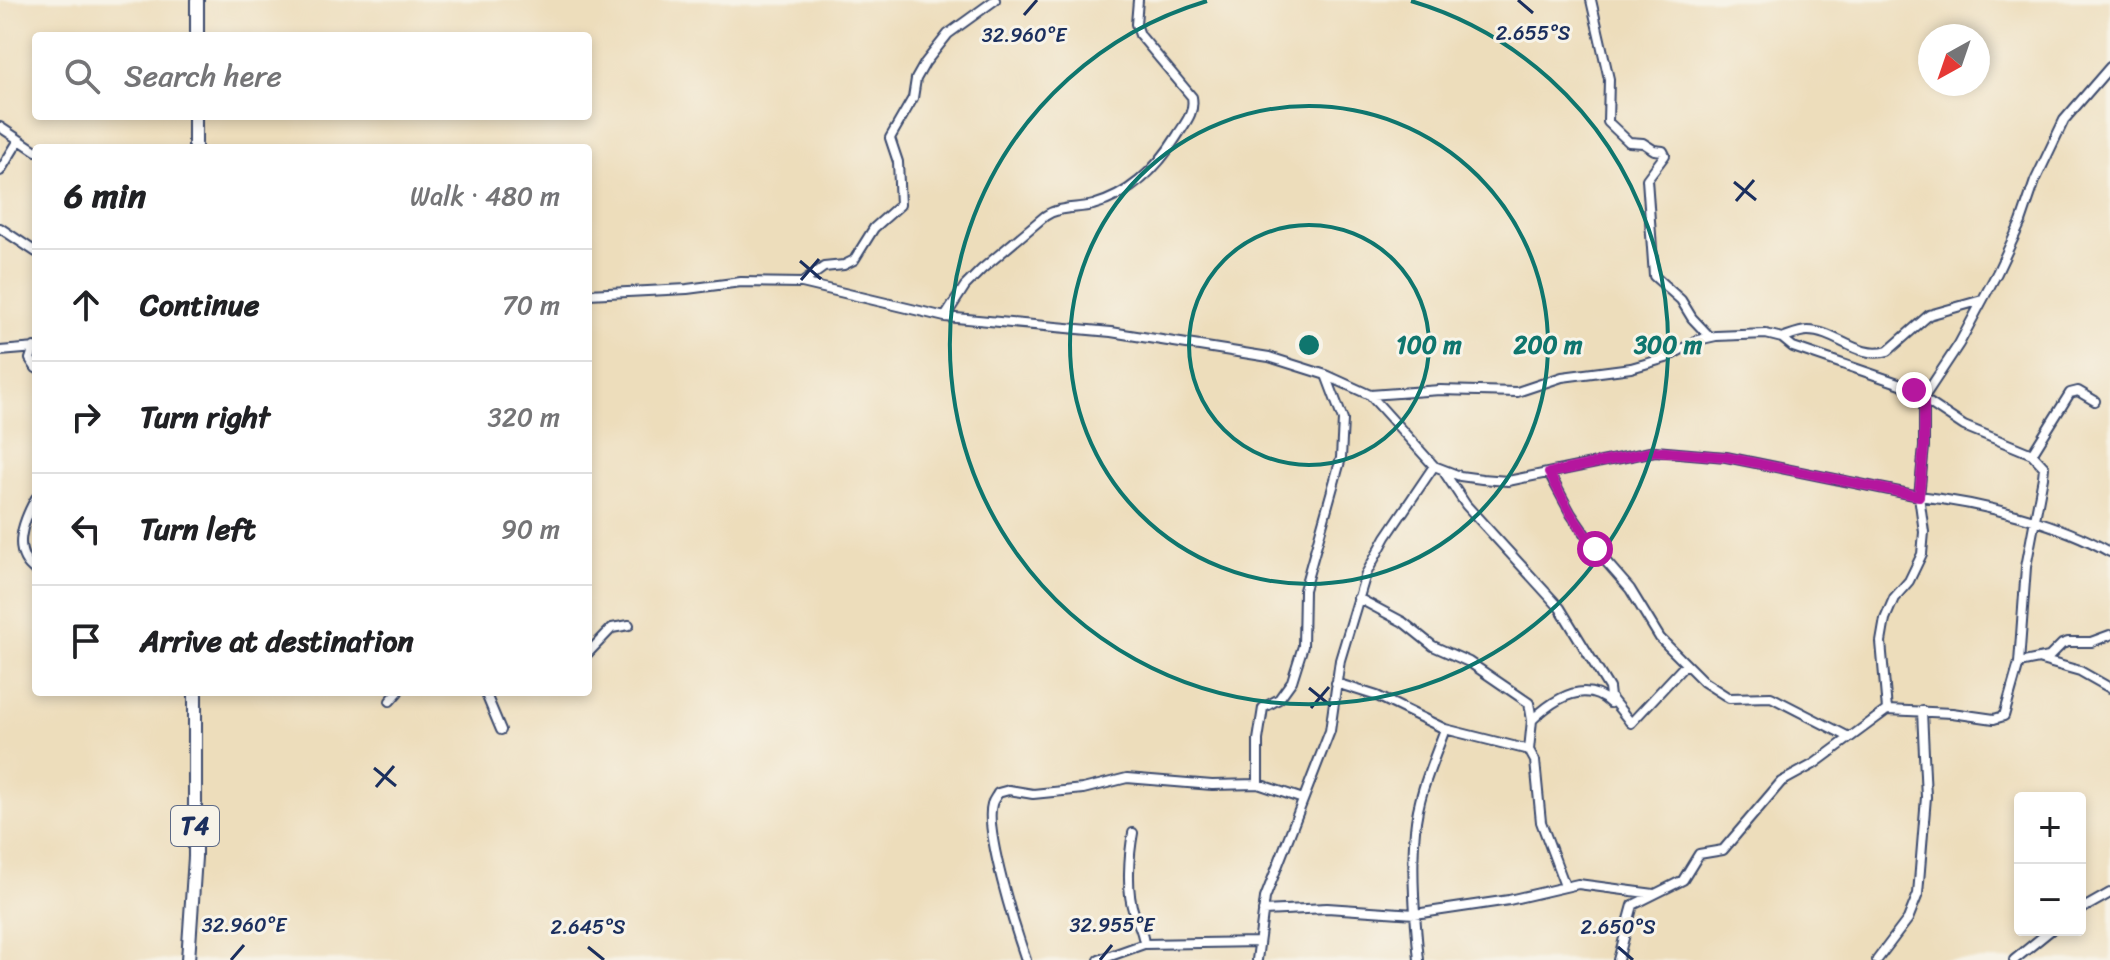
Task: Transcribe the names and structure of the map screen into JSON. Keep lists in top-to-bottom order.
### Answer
{
  "streets": {
    "highway": ["T4"]
  },
  "north": "bottom left",
  "page": {
    "search": "Search here",
    "heading": ["6 min", "Walk · 480 m"],
    "list": [
      ["Continue", "70 m"],
      ["Turn right", "320 m"],
      ["Turn left", "90 m"],
      "Arrive at destination"
    ],
    "map_buttons": ["+", "−"]
  },
  "coordinates": [
    "2.655°S",
    "32.960°E",
    "32.955°E",
    "2.645°S",
    "2.650°S"
  ],
  "rings": ["100 m", "200 m", "300 m"]
}
